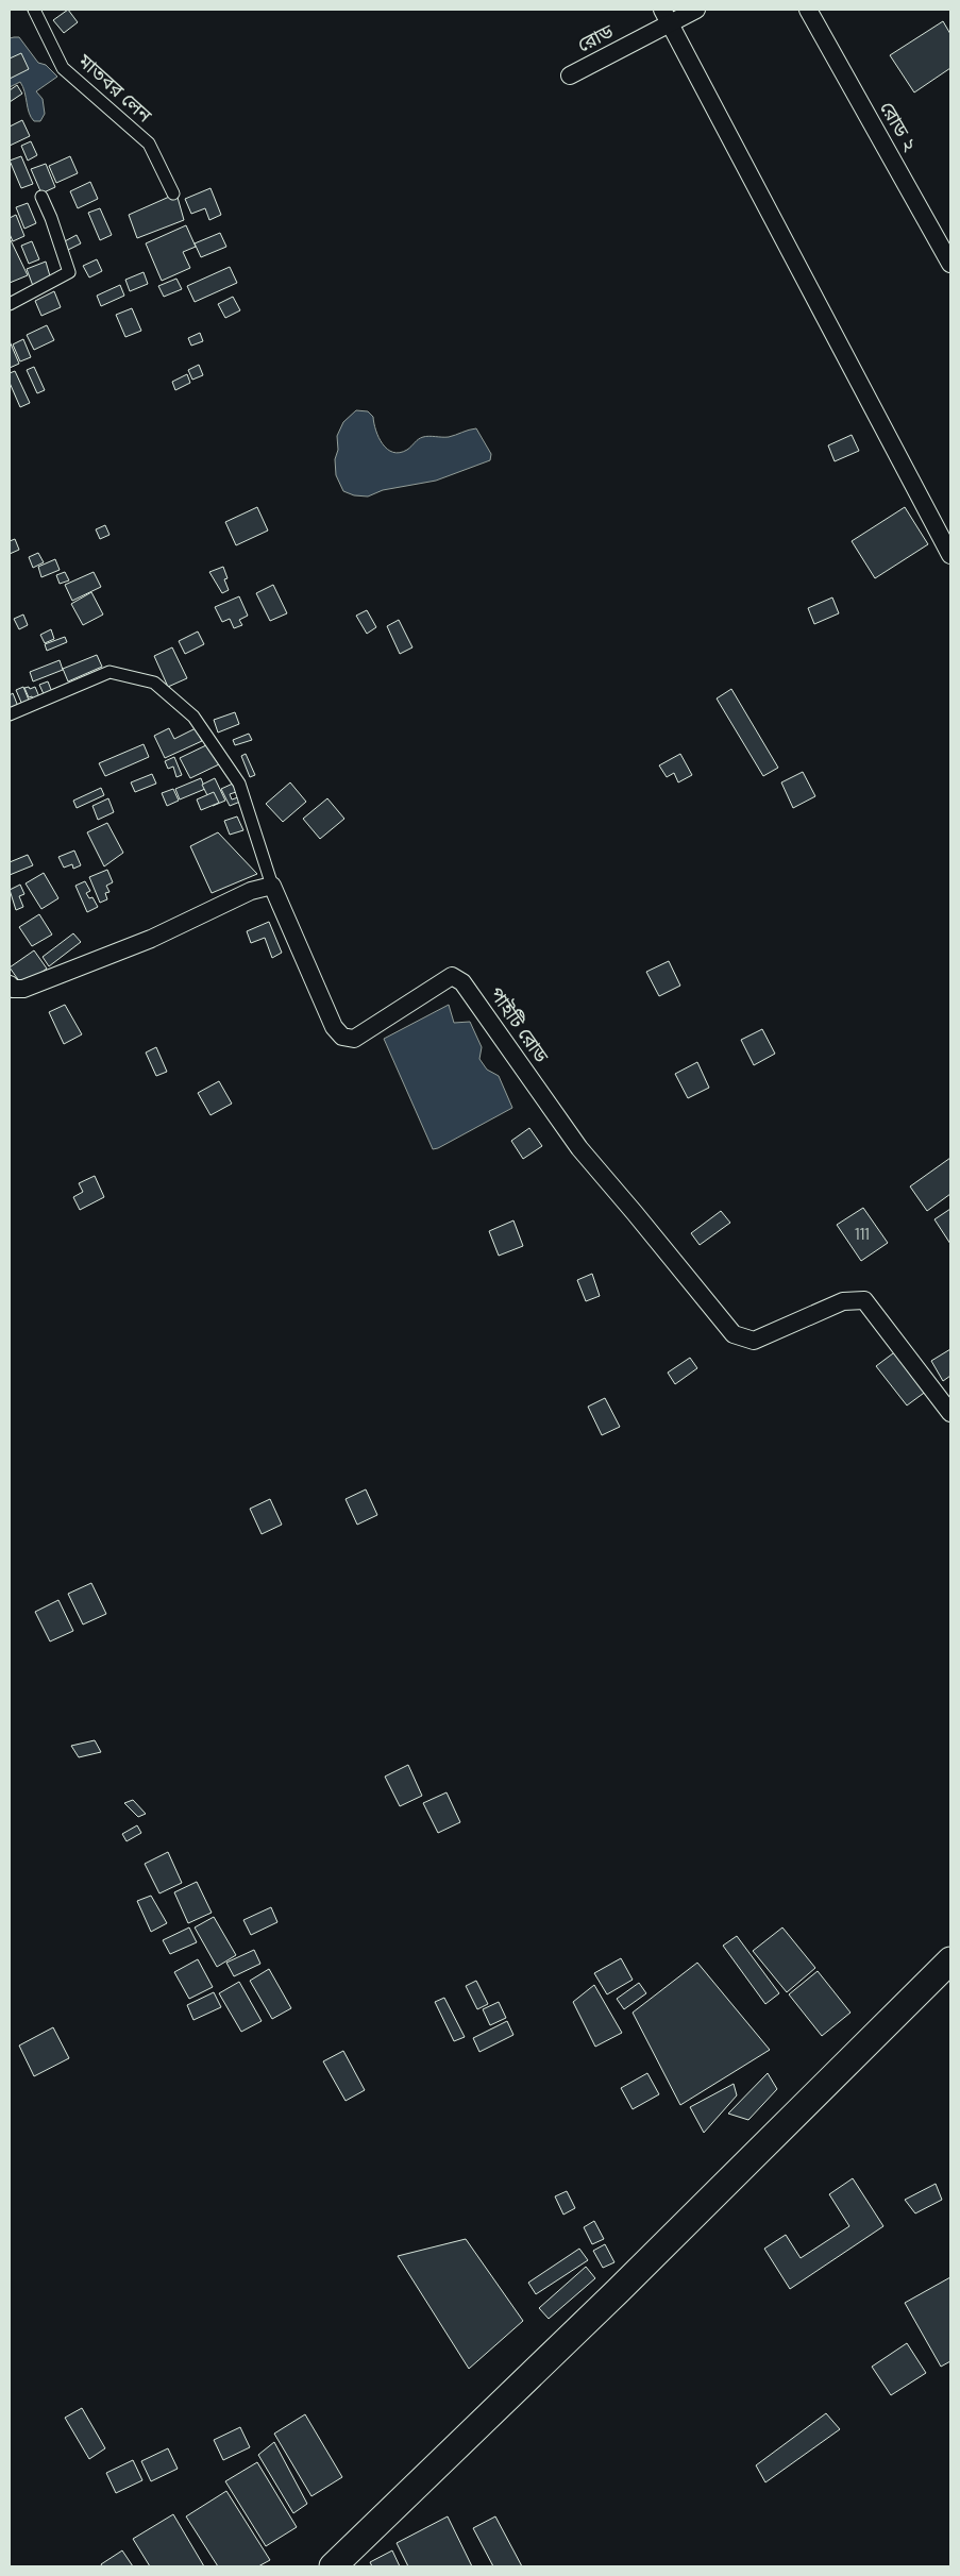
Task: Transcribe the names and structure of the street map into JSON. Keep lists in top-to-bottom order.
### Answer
{
  "streets": {
    "street": [
      "রোড",
      "মাতবর লেন",
      "রোড ২",
      "পাইটি রোড"
    ]
  },
  "house_numbers": ["111"]
}
